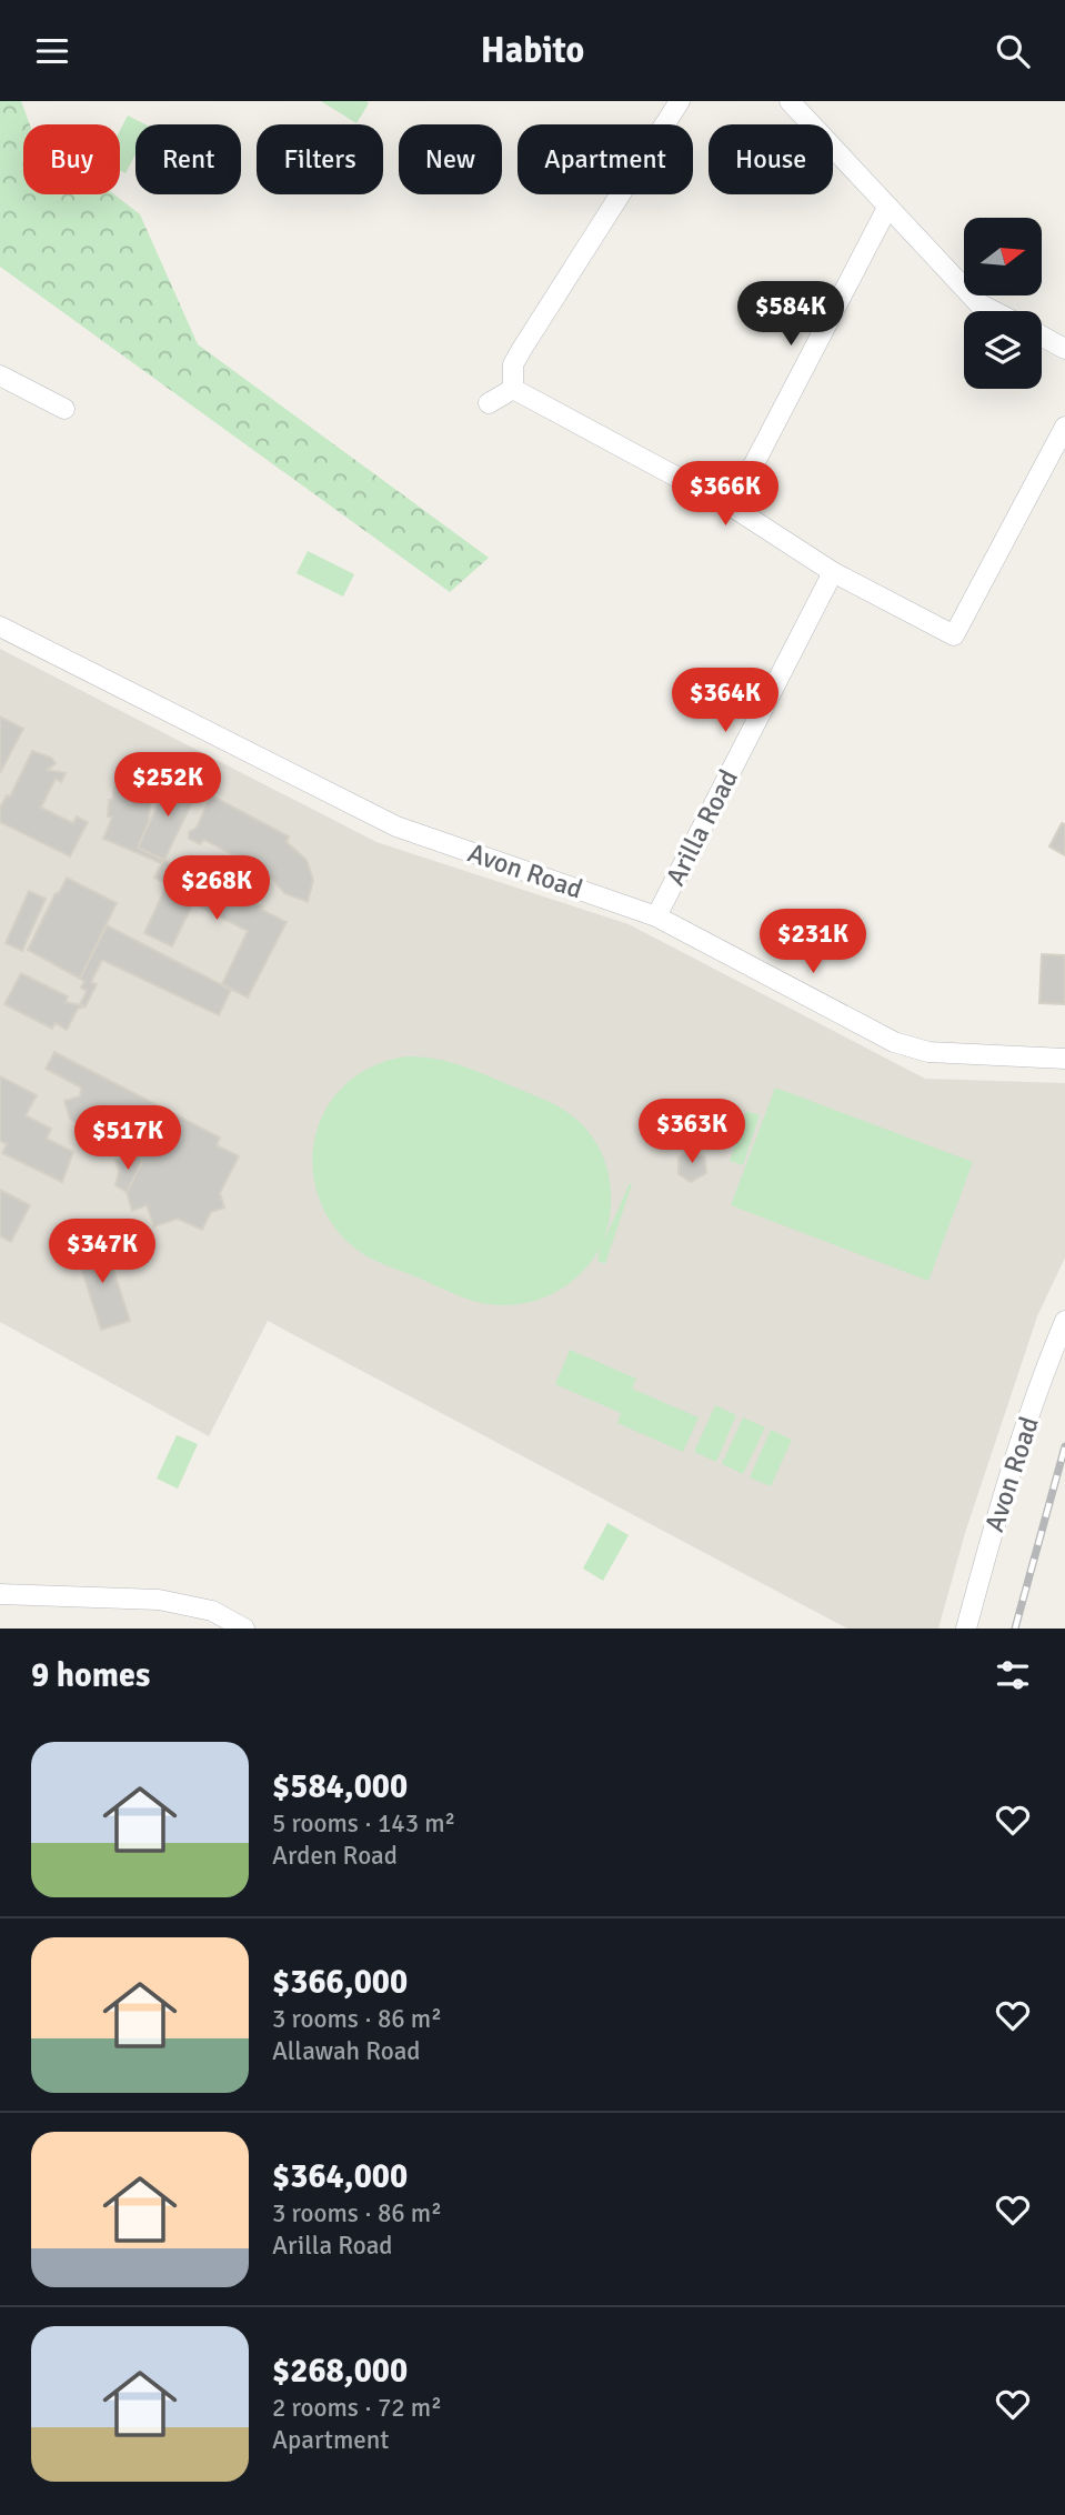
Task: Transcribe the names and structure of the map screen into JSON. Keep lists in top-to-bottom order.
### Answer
{
  "streets": {
    "street": ["Arilla Road", "Avon Road"]
  },
  "crossings": [
    ["Arilla Road", "Avon Road"]
  ],
  "north": "right",
  "page": {
    "header": "Habito",
    "chip": [
      "Buy",
      "Rent",
      "Filters",
      "New",
      "Apartment",
      "House"
    ],
    "price": [
      "$584K",
      "$366K",
      "$364K",
      "$252K",
      "$268K",
      "$231K",
      "$363K",
      "$517K",
      "$347K"
    ],
    "heading": "9 homes",
    "list": [
      {
        "name": "$584,000",
        "note": "5 rooms · 143 m² · Arden Road"
      },
      {
        "name": "$366,000",
        "note": "3 rooms · 86 m² · Allawah Road"
      },
      {
        "name": "$364,000",
        "note": "3 rooms · 86 m² · Arilla Road"
      },
      {
        "name": "$268,000",
        "note": "2 rooms · 72 m² · Apartment"
      }
    ]
  }
}
